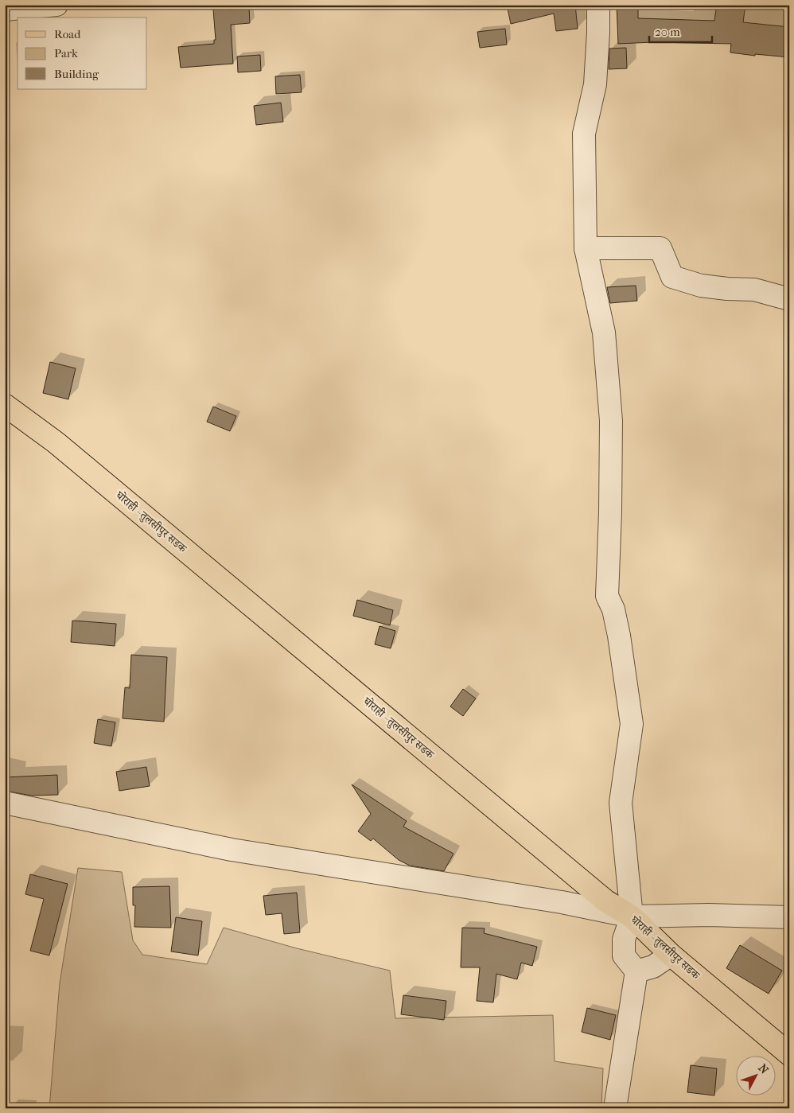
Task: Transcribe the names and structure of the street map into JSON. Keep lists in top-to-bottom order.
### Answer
{
  "streets": {
    "main road": ["घोराही - तुलसीपुर सडक"]
  },
  "legend": ["Road", "Park", "Building"],
  "scale_bar": "20 m",
  "north": "top right"
}
